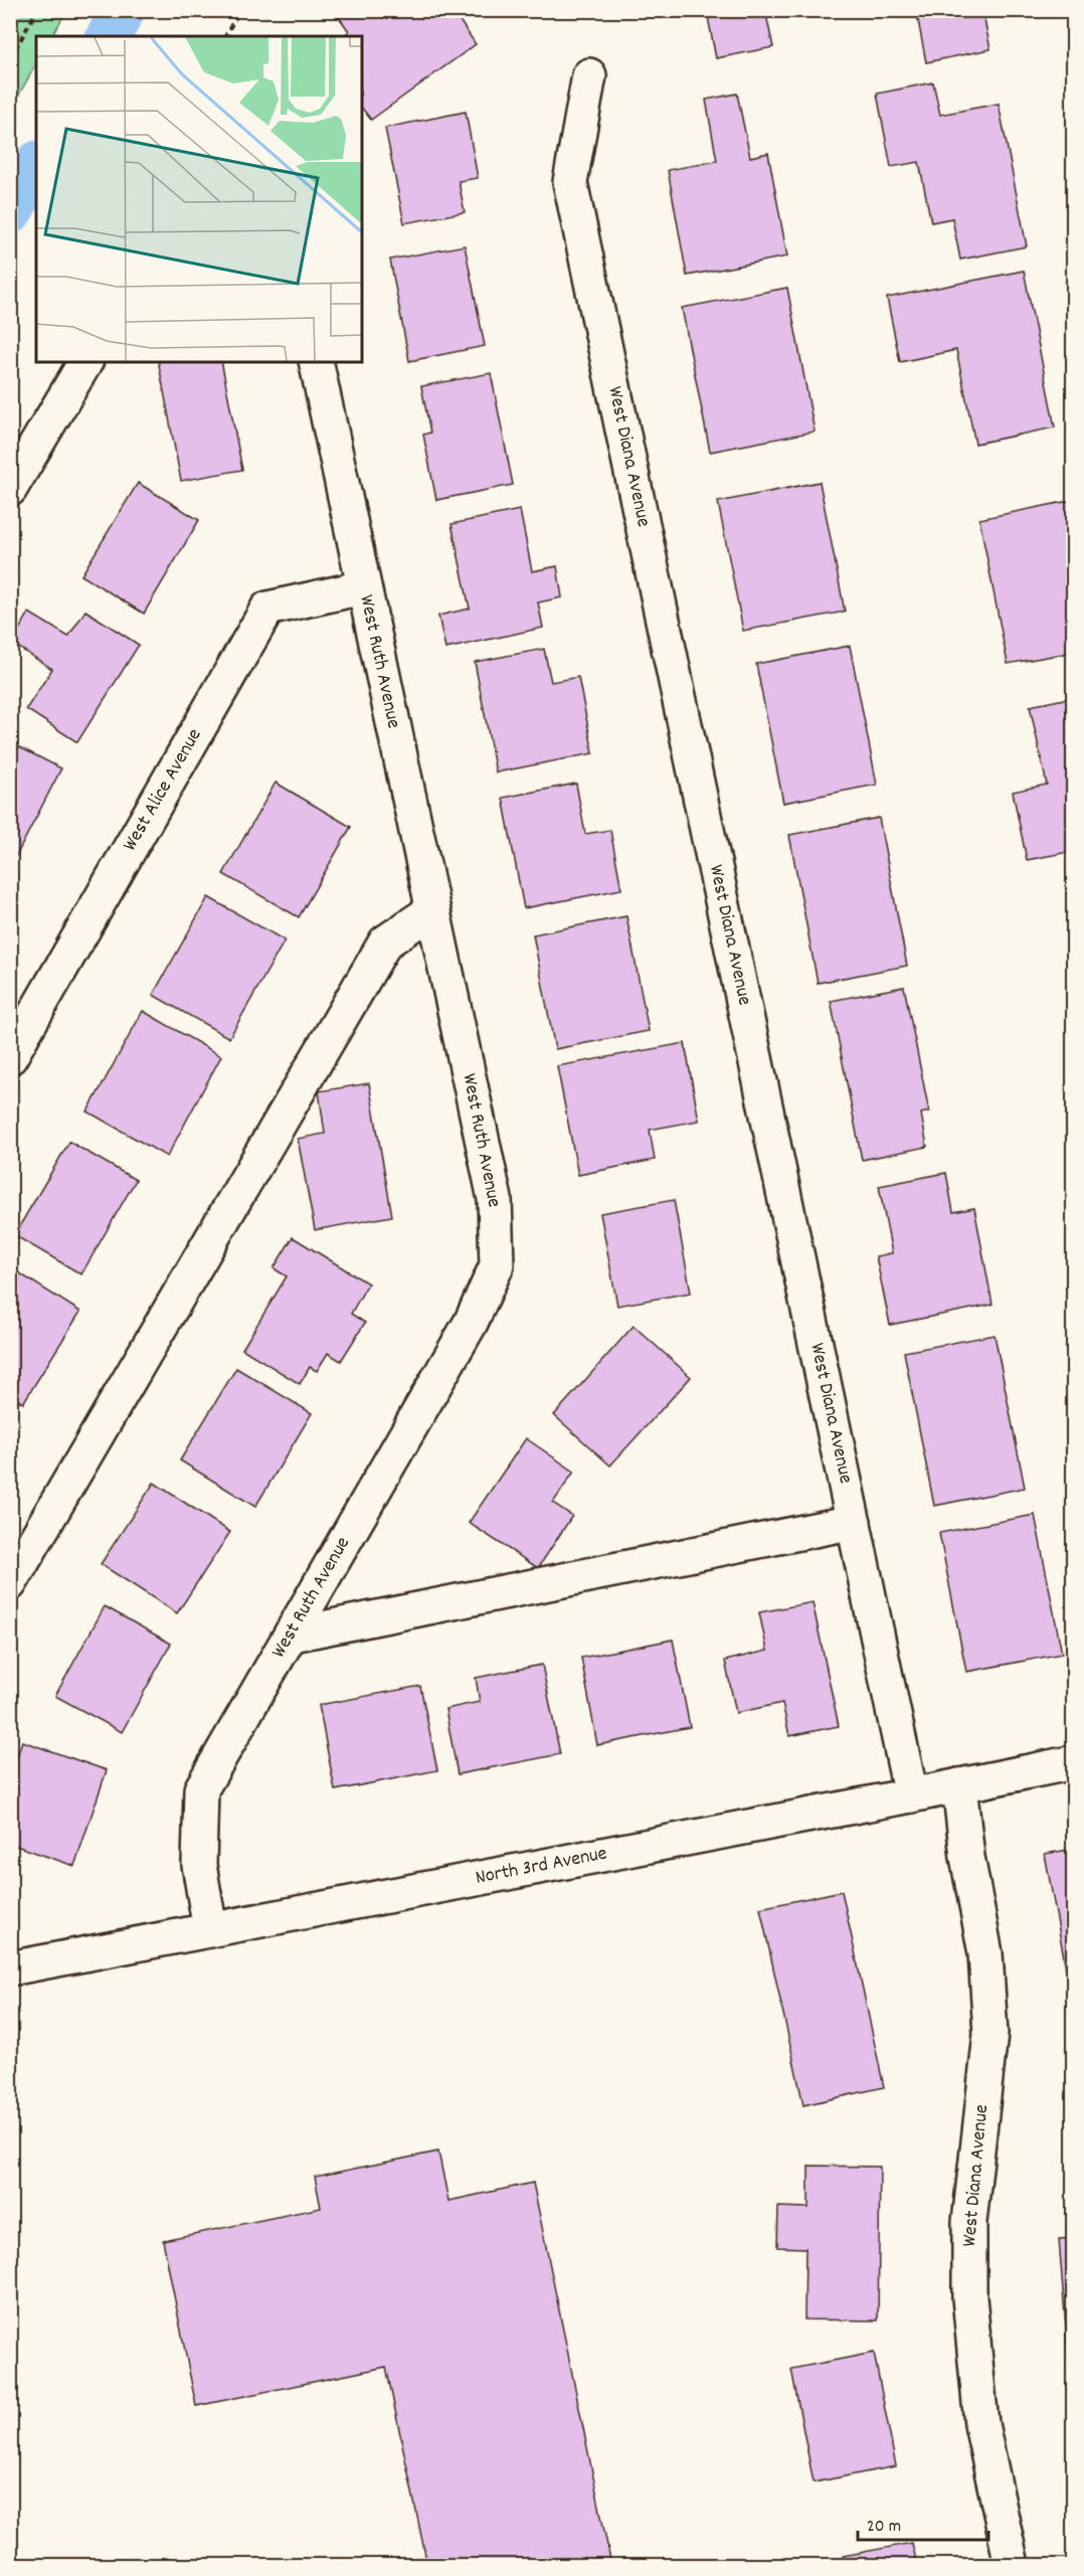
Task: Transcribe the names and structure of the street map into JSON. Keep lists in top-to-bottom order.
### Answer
{
  "streets": {
    "street": [
      "West Diana Avenue",
      "West Ruth Avenue",
      "West Alice Avenue",
      "North 3rd Avenue"
    ]
  },
  "crossings": [
    ["West Diana Avenue", "North 3rd Avenue"],
    ["West Ruth Avenue", "West Alice Avenue"],
    ["West Ruth Avenue", "North 3rd Avenue"]
  ],
  "scale_bar": "20 m"
}
